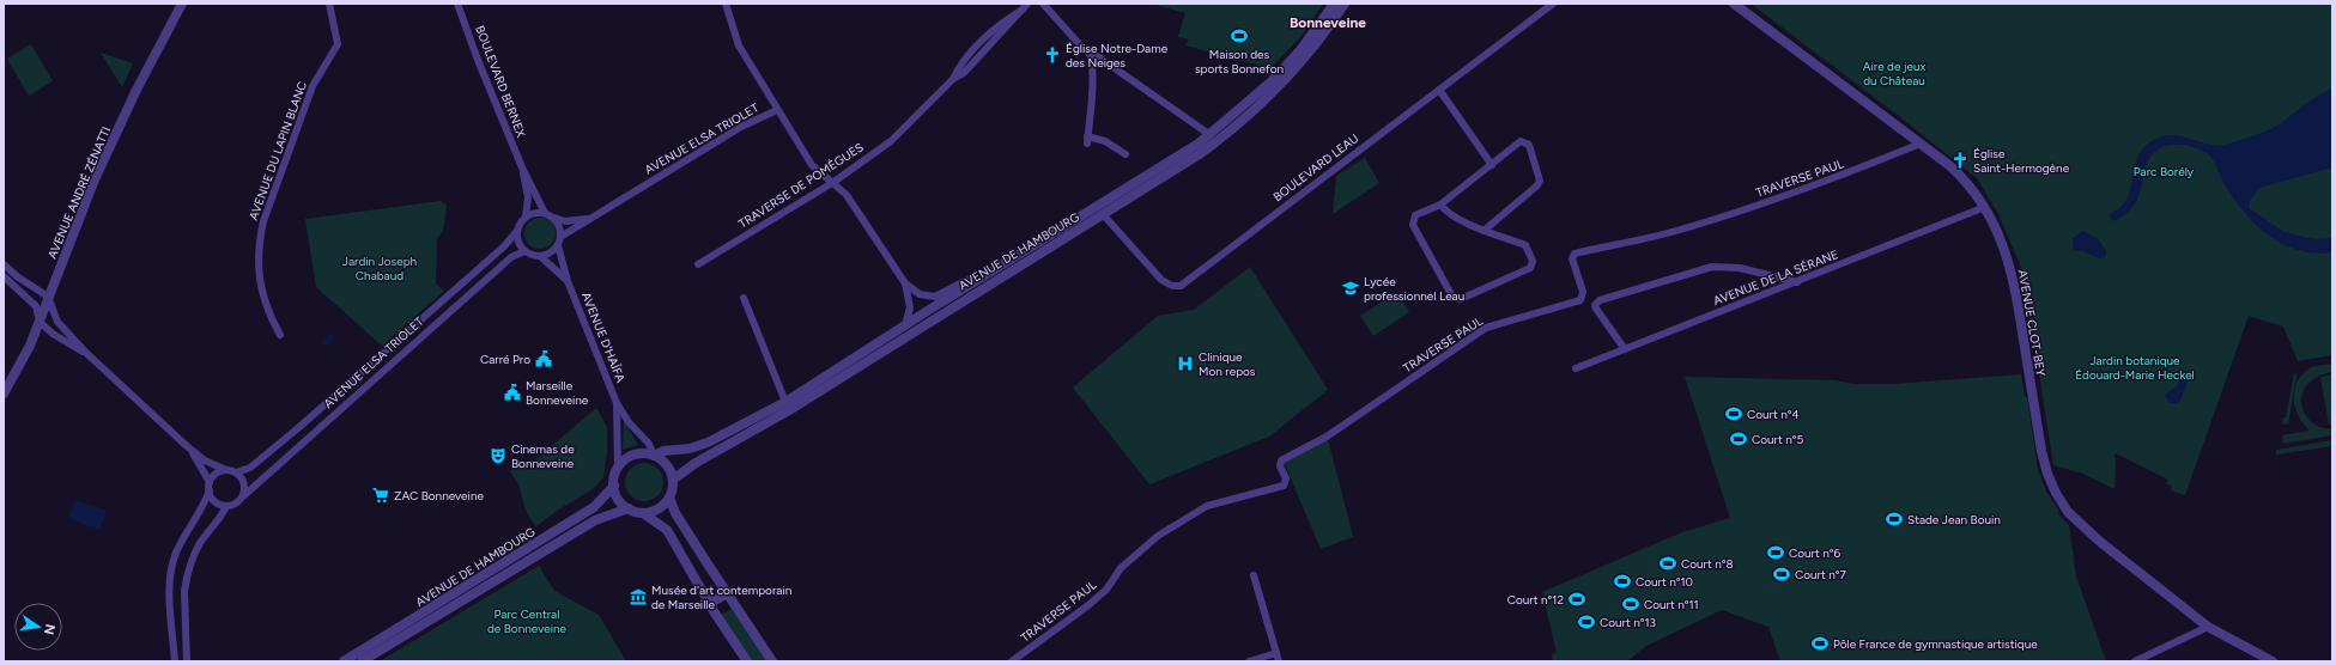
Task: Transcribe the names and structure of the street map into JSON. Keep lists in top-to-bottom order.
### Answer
{
  "streets": {
    "street": [
      "BOULEVARD BERNEX",
      "AVENUE ELSA TRIOLET",
      "AVENUE DU LAPIN BLANC",
      "BOULEVARD LEAU",
      "TRAVERSE PAUL",
      "TRAVERSE DE POMÈGUES",
      "AVENUE ANDRÉ ZÉNATTI",
      "AVENUE DE HAMBOURG",
      "AVENUE DE LA SÉRANE",
      "AVENUE CLOT-BEY",
      "AVENUE D'HAÏFA"
    ]
  },
  "crossings": [
    ["BOULEVARD BERNEX", "AVENUE ELSA TRIOLET"],
    ["BOULEVARD BERNEX", "AVENUE D'HAÏFA"],
    ["AVENUE ELSA TRIOLET", "AVENUE D'HAÏFA"],
    ["BOULEVARD LEAU", "AVENUE DE HAMBOURG"],
    ["TRAVERSE PAUL", "AVENUE CLOT-BEY"],
    ["AVENUE DE HAMBOURG", "AVENUE D'HAÏFA"],
    ["AVENUE DE LA SÉRANE", "AVENUE CLOT-BEY"]
  ],
  "districts": ["Bonneveine"],
  "parks": [
    "Aire de jeux du Château",
    "Parc Borély",
    "Jardin Joseph Chabaud",
    "Jardin botanique Édouard-Marie Heckel",
    "Parc Central de Bonneveine"
  ],
  "places": {
    "sports": [
      "Maison des sports Bonnefon",
      "Court n°4",
      "Court n°5",
      "Stade Jean Bouin",
      "Court n°6",
      "Court n°8",
      "Court n°7",
      "Court n°10",
      "Court n°12",
      "Court n°11",
      "Court n°13",
      "Pôle France de gymnastique artistique"
    ],
    "church": ["Église Notre-Dame des Neiges", "Église Saint-Hermogène"],
    "school or university": ["Lycée professionnel Leau"],
    "public building": ["Carré Pro", "Marseille Bonneveine"],
    "hospital": ["Clinique Mon repos"],
    "theatre": ["Cinemas de Bonneveine"],
    "supermarket": ["ZAC Bonneveine"],
    "museum": ["Musée d'art contemporain de Marseille"]
  },
  "north": "right"
}
